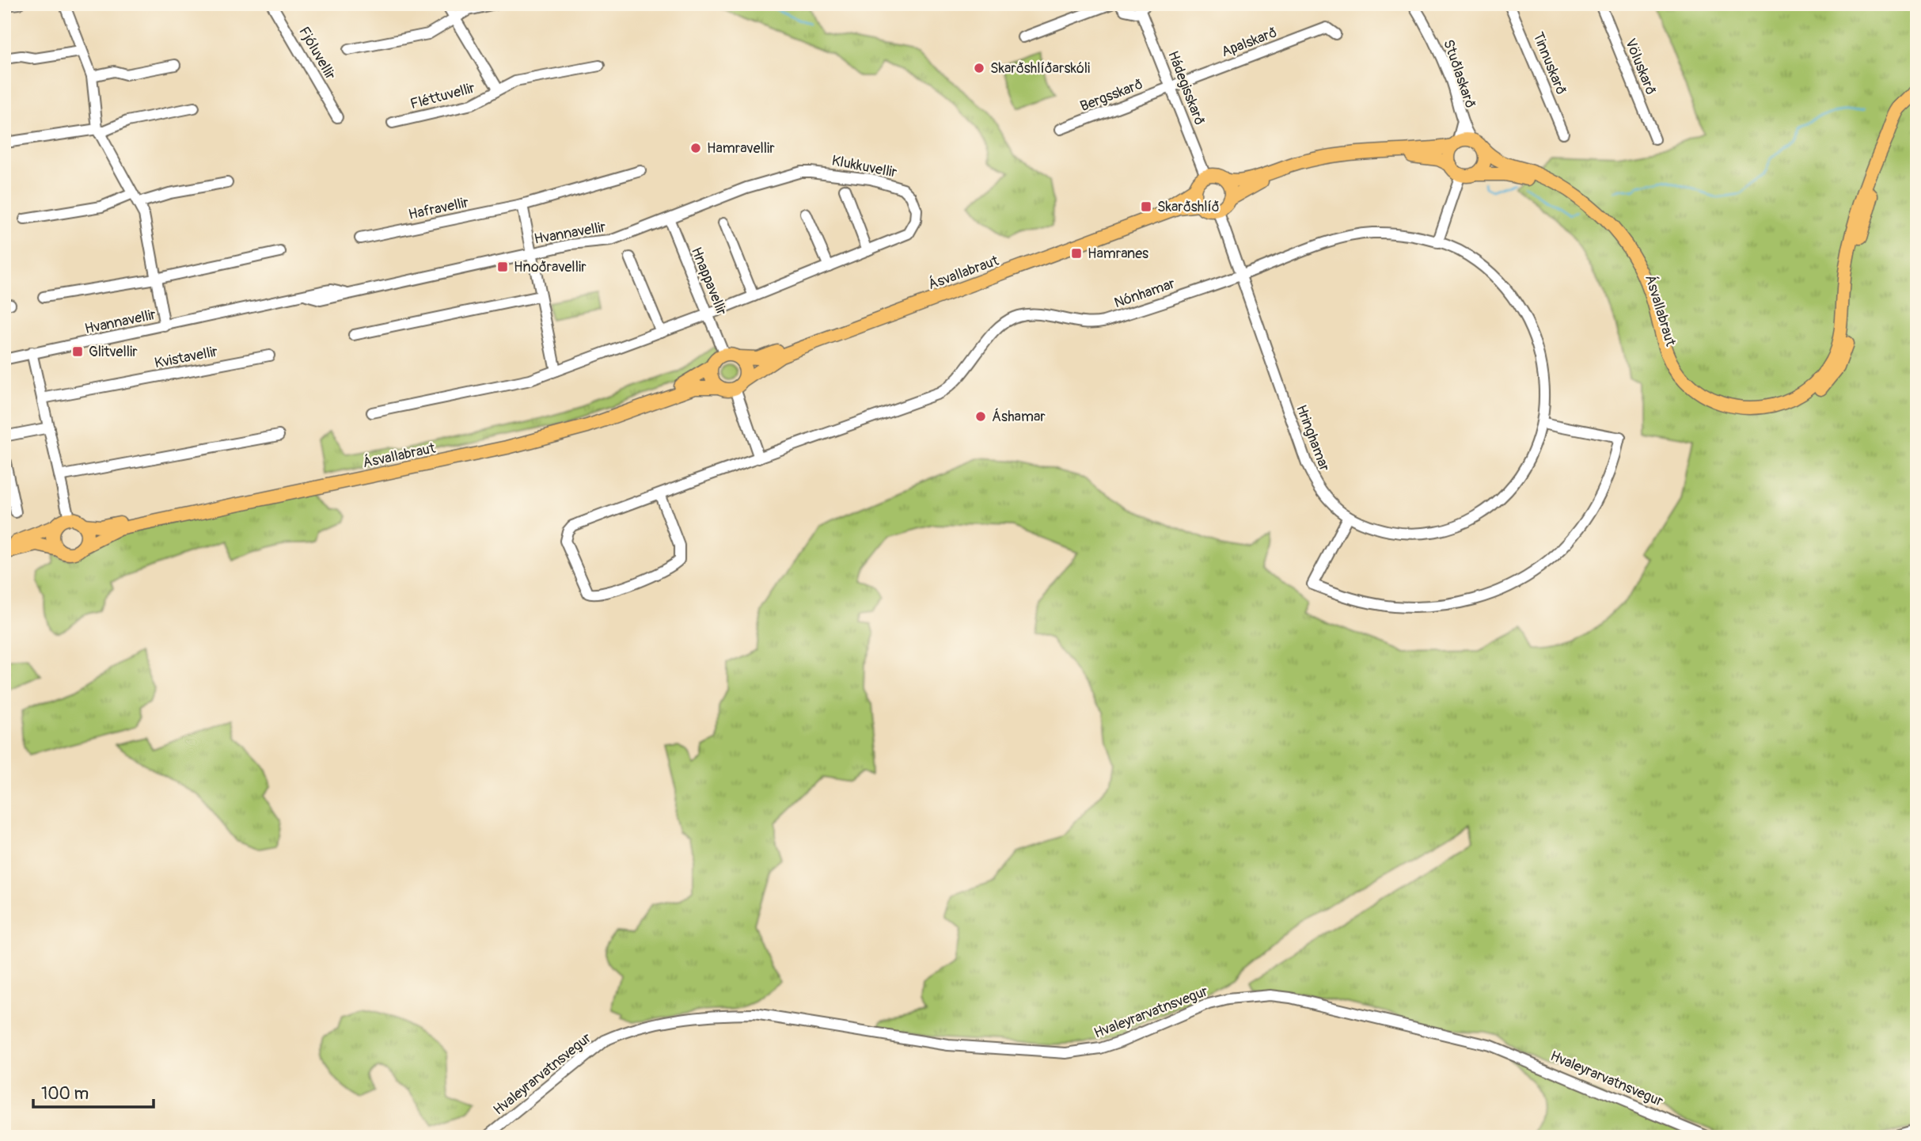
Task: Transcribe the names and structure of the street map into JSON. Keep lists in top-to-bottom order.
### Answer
{
  "streets": {
    "main road": ["Ásvallabraut"],
    "street": [
      "Apalskarð",
      "Fjóluvellir",
      "Tinnuskarð",
      "Völuskarð",
      "Stuðlaskarð",
      "Hádegisskarð",
      "Bergsskarð",
      "Fléttuvellir",
      "Klukkuvellir",
      "Hafravellir",
      "Hvannavellir",
      "Hnappavellir",
      "Nónhamar",
      "Kvistavellir",
      "Hringhamar",
      "Hvaleyrarvatnsvegur"
    ]
  },
  "crossings": [
    ["Apalskarð", "Hádegisskarð"],
    ["Apalskarð", "Bergsskarð"],
    ["Stuðlaskarð", "Ásvallabraut"],
    ["Hádegisskarð", "Bergsskarð"],
    ["Hádegisskarð", "Ásvallabraut"],
    ["Hádegisskarð", "Hringhamar"],
    ["Klukkuvellir", "Hvannavellir"],
    ["Klukkuvellir", "Hnappavellir"],
    ["Hvannavellir", "Hnappavellir"],
    ["Ásvallabraut", "Hnappavellir"],
    ["Ásvallabraut", "Hringhamar"],
    ["Nónhamar", "Hringhamar"]
  ],
  "places": {
    "other": ["Skarðshlíðarskóli", "Hamravellir", "Áshamar"],
    "transit": [
      "Skarðshlíð",
      "Hamranes",
      "Hnoðravellir",
      "Glitvellir"
    ]
  },
  "scale_bar": "100 m"
}
